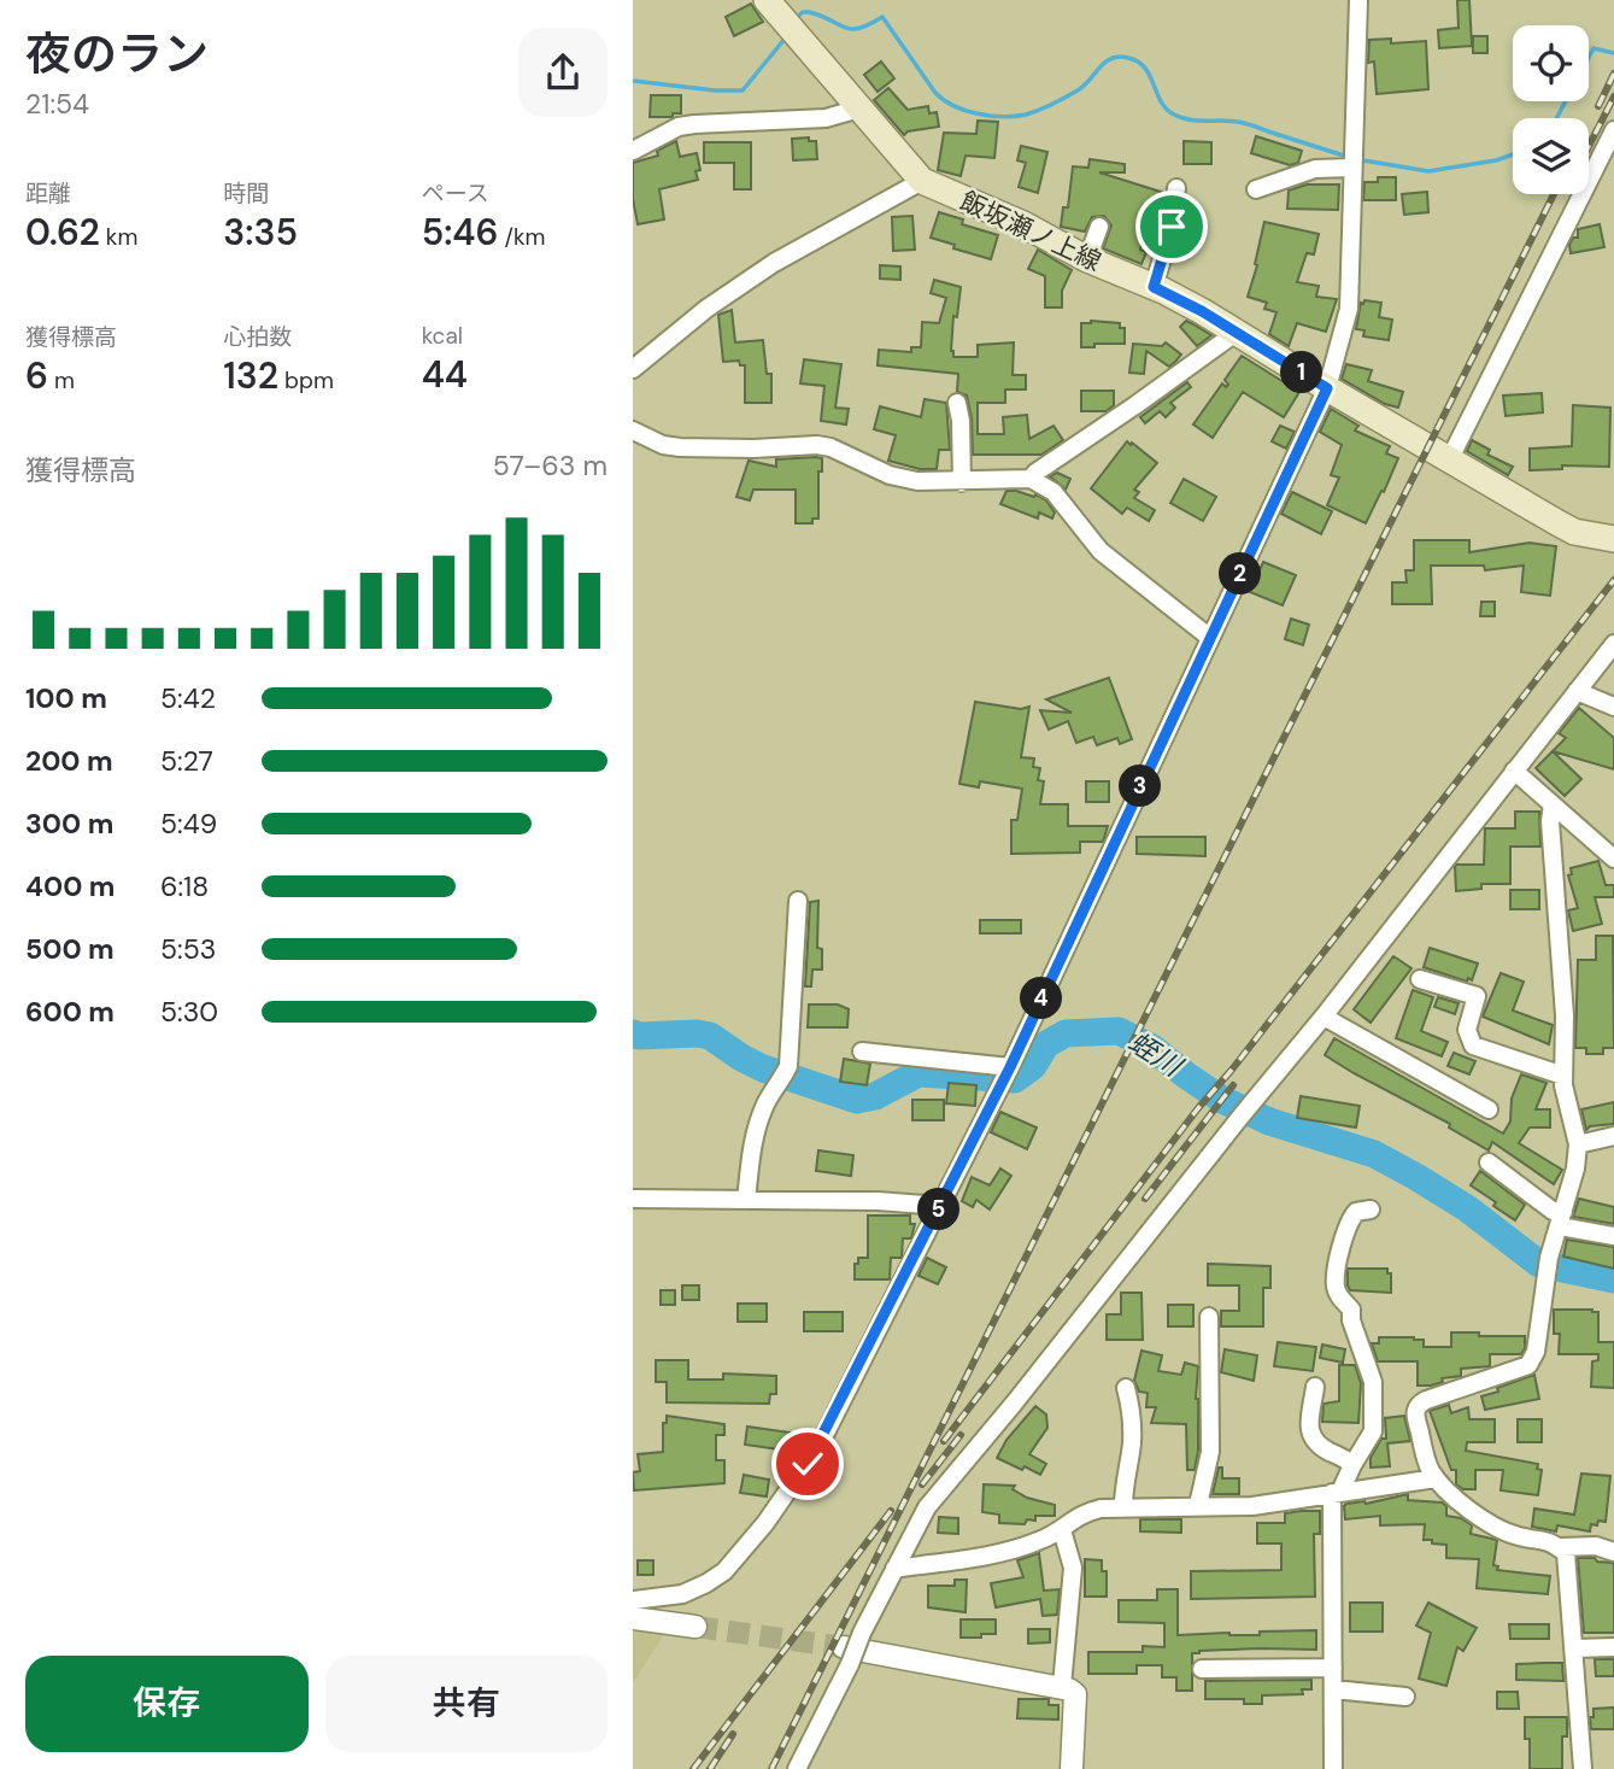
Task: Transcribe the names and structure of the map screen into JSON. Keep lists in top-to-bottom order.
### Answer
{
  "streets": {
    "main road": ["飯坂瀬ノ上線"]
  },
  "water": ["蛭川"],
  "page": {
    "heading": ["夜のラン", "21:54"],
    "stats": [
      ["距離", "0.62 km"],
      ["時間", "3:35"],
      ["ペース", "5:46 /km"],
      ["獲得標高", "6 m"],
      ["心拍数", "132 bpm"],
      ["kcal", "44"]
    ],
    "pins": [
      "1",
      "2",
      "3",
      "4",
      "5"
    ],
    "chart": ["獲得標高", "57–63 m"],
    "list": [
      {
        "name": "100 m",
        "note": "5:42"
      },
      {
        "name": "200 m",
        "note": "5:27"
      },
      {
        "name": "300 m",
        "note": "5:49"
      },
      {
        "name": "400 m",
        "note": "6:18"
      },
      {
        "name": "500 m",
        "note": "5:53"
      },
      {
        "name": "600 m",
        "note": "5:30"
      }
    ],
    "buttons": ["保存", "共有"]
  }
}
